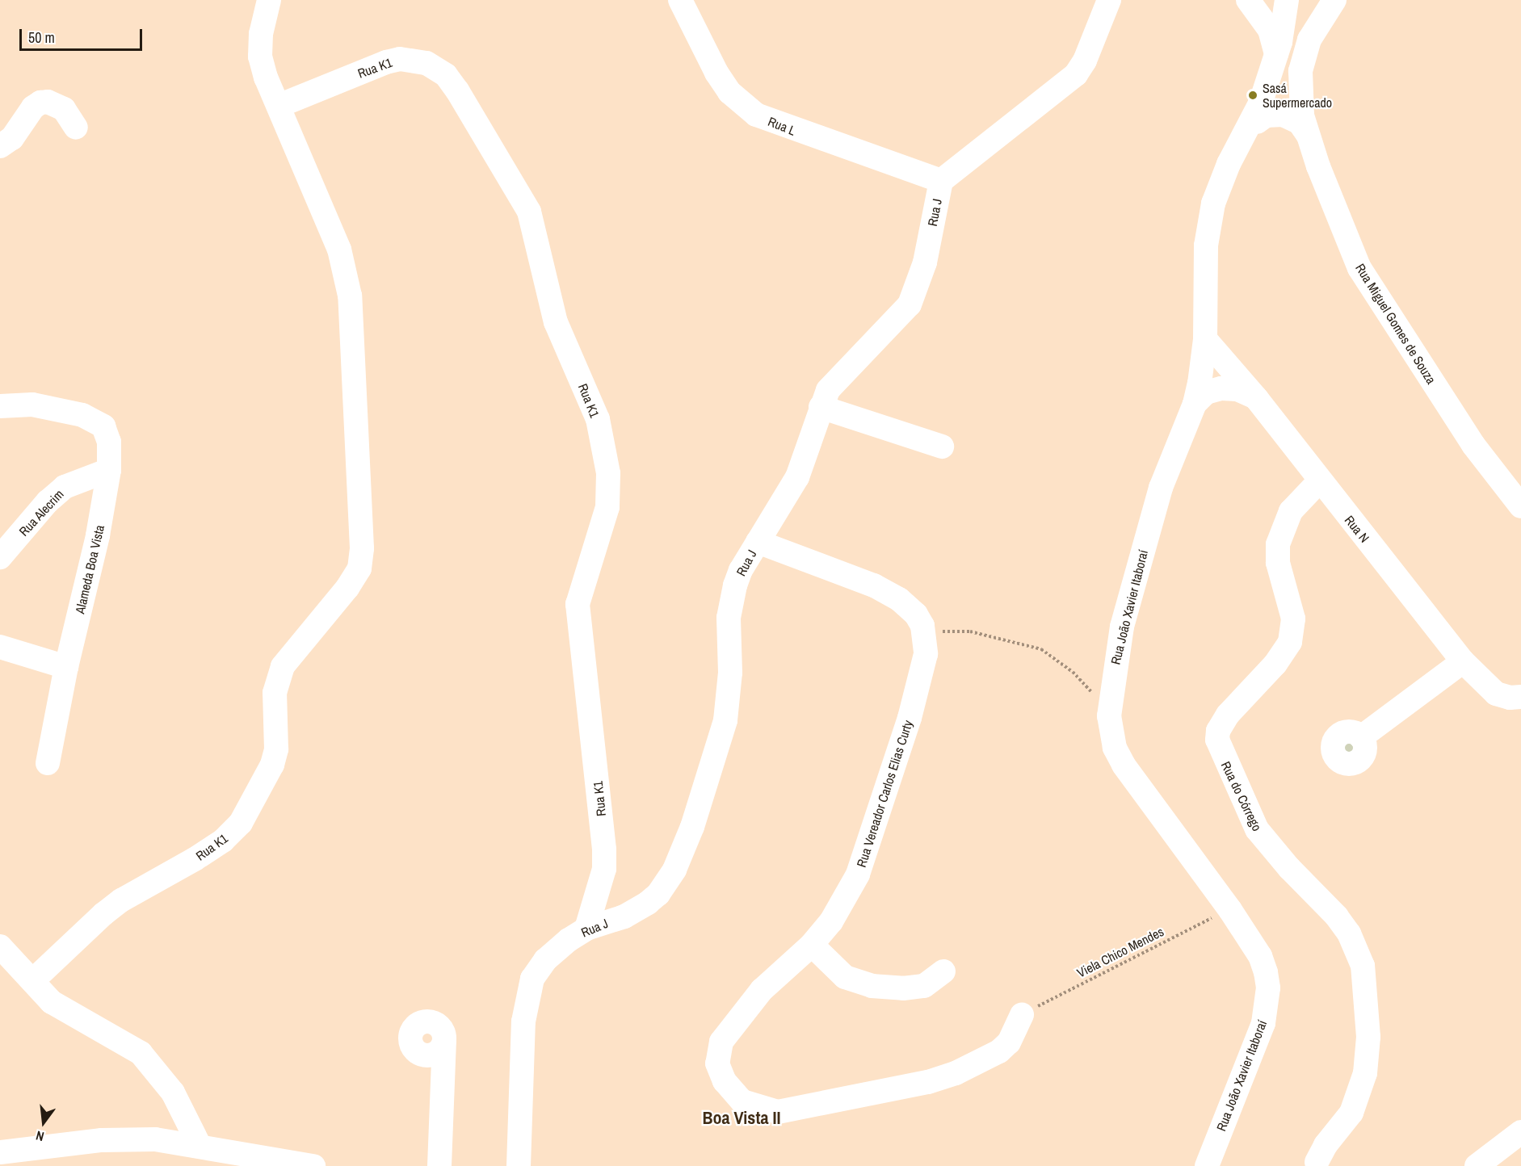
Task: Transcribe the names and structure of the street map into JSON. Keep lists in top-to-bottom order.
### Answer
{
  "streets": {
    "street": [
      "Rua K1",
      "Rua L",
      "Rua J",
      "Rua Miguel Gomes de Souza",
      "Rua Alecrim",
      "Rua N",
      "Alameda Boa Vista",
      "Rua João Xavier Itaboraí",
      "Rua Vereador Carlos Elias Curty",
      "Rua do Córrego"
    ],
    "path": ["Viela Chico Mendes"]
  },
  "crossings": [
    ["Rua K1", "Rua J"],
    ["Rua L", "Rua J"],
    ["Rua J", "Rua Vereador Carlos Elias Curty"],
    ["Rua Alecrim", "Alameda Boa Vista"],
    ["Rua N", "Rua João Xavier Itaboraí"],
    ["Rua N", "Rua do Córrego"],
    ["Rua João Xavier Itaboraí", "Viela Chico Mendes"],
    ["Rua Vereador Carlos Elias Curty", "Viela Chico Mendes"]
  ],
  "districts": ["Boa Vista II"],
  "places": ["Sasá Supermercado"],
  "scale_bar": "50 m",
  "north": "bottom"
}
